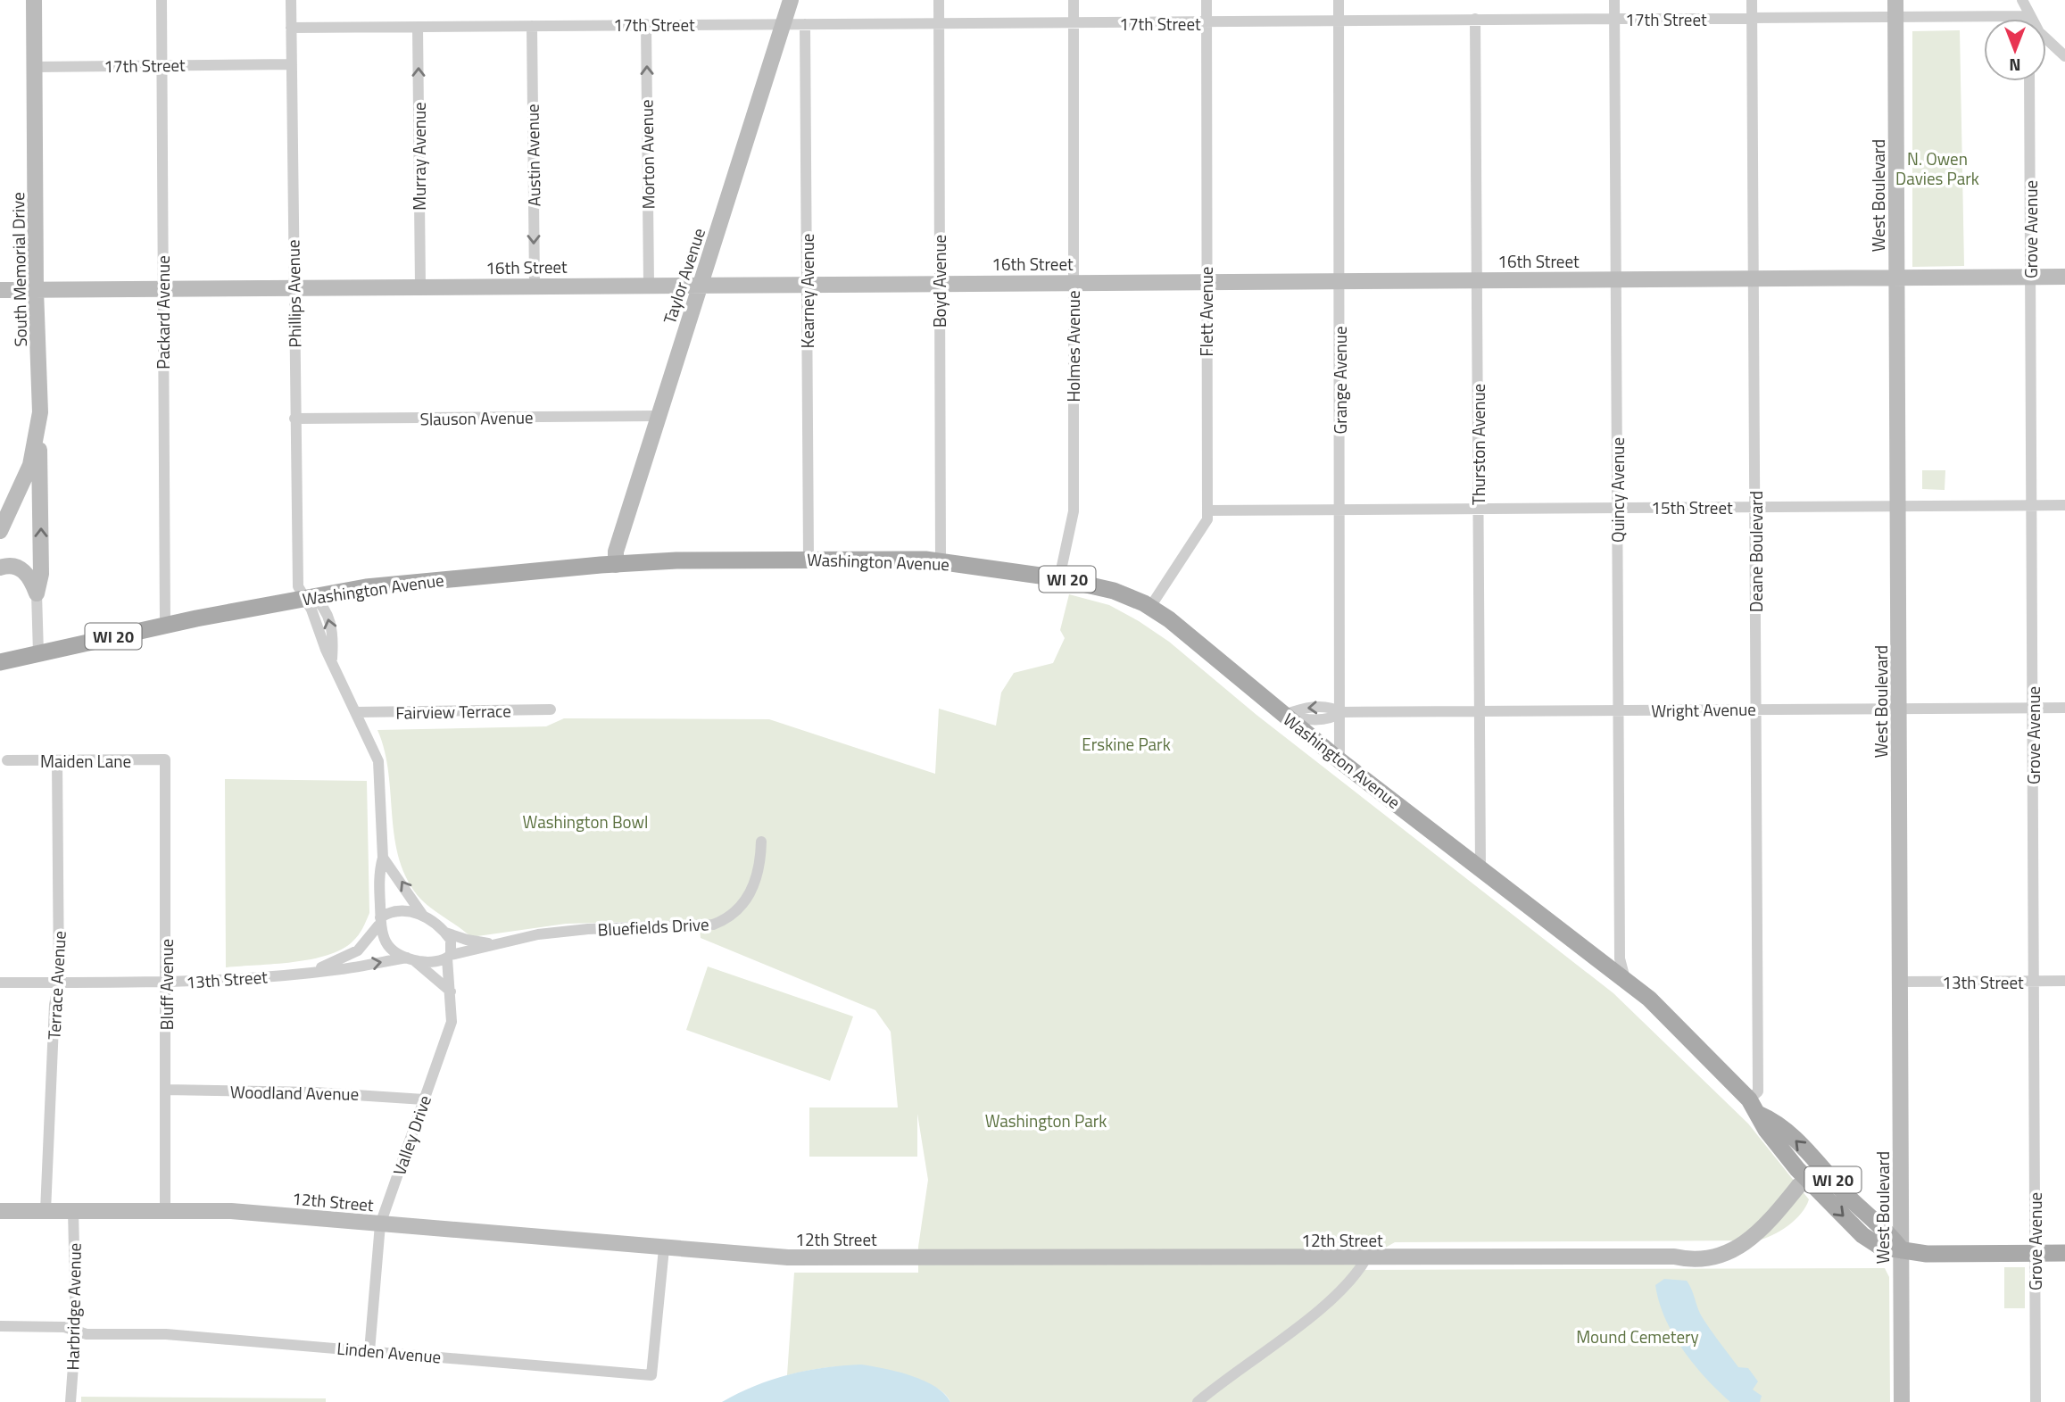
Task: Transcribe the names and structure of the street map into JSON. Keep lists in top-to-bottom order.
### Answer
{
  "streets": {
    "main road": ["Washington Avenue", "WI 20"],
    "street": [
      "17th Street",
      "Morton Avenue",
      "Austin Avenue",
      "Murray Avenue",
      "West Boulevard",
      "Grove Avenue",
      "16th Street",
      "South Memorial Drive",
      "Taylor Avenue",
      "Boyd Avenue",
      "Kearney Avenue",
      "Phillips Avenue",
      "Flett Avenue",
      "Packard Avenue",
      "Holmes Avenue",
      "Grange Avenue",
      "Slauson Avenue",
      "Thurston Avenue",
      "Quincy Avenue",
      "15th Street",
      "Deane Boulevard",
      "Wright Avenue",
      "Fairview Terrace",
      "Maiden Lane",
      "Bluefields Drive",
      "13th Street",
      "Bluff Avenue",
      "Terrace Avenue",
      "Woodland Avenue",
      "Valley Drive",
      "12th Street",
      "Harbridge Avenue",
      "Linden Avenue"
    ]
  },
  "crossings": [
    ["17th Street", "Morton Avenue"],
    ["17th Street", "Austin Avenue"],
    ["17th Street", "Murray Avenue"],
    ["17th Street", "West Boulevard"],
    ["17th Street", "South Memorial Drive"],
    ["17th Street", "Taylor Avenue"],
    ["17th Street", "Boyd Avenue"],
    ["17th Street", "Kearney Avenue"],
    ["17th Street", "Phillips Avenue"],
    ["17th Street", "Flett Avenue"],
    ["17th Street", "Packard Avenue"],
    ["17th Street", "Holmes Avenue"],
    ["17th Street", "Grange Avenue"],
    ["17th Street", "Thurston Avenue"],
    ["17th Street", "Quincy Avenue"],
    ["17th Street", "Deane Boulevard"],
    ["Morton Avenue", "16th Street"],
    ["Austin Avenue", "16th Street"],
    ["Murray Avenue", "16th Street"],
    ["West Boulevard", "16th Street"],
    ["West Boulevard", "15th Street"],
    ["West Boulevard", "Washington Avenue"],
    ["West Boulevard", "Wright Avenue"],
    ["West Boulevard", "13th Street"],
    ["Grove Avenue", "16th Street"],
    ["Grove Avenue", "15th Street"],
    ["Grove Avenue", "Washington Avenue"],
    ["Grove Avenue", "Wright Avenue"],
    ["Grove Avenue", "13th Street"],
    ["16th Street", "South Memorial Drive"],
    ["16th Street", "Taylor Avenue"],
    ["16th Street", "Boyd Avenue"],
    ["16th Street", "Kearney Avenue"],
    ["16th Street", "Phillips Avenue"],
    ["16th Street", "Flett Avenue"],
    ["16th Street", "Packard Avenue"],
    ["16th Street", "Holmes Avenue"],
    ["16th Street", "Grange Avenue"],
    ["16th Street", "Thurston Avenue"],
    ["16th Street", "Quincy Avenue"],
    ["16th Street", "Deane Boulevard"],
    ["Taylor Avenue", "Slauson Avenue"],
    ["Taylor Avenue", "Washington Avenue"],
    ["Boyd Avenue", "Washington Avenue"],
    ["Kearney Avenue", "Washington Avenue"],
    ["Phillips Avenue", "Slauson Avenue"],
    ["Phillips Avenue", "Washington Avenue"],
    ["Flett Avenue", "15th Street"],
    ["Flett Avenue", "Washington Avenue"],
    ["Packard Avenue", "Washington Avenue"],
    ["Holmes Avenue", "Washington Avenue"],
    ["Grange Avenue", "15th Street"],
    ["Grange Avenue", "Washington Avenue"],
    ["Grange Avenue", "Wright Avenue"],
    ["Thurston Avenue", "15th Street"],
    ["Thurston Avenue", "Washington Avenue"],
    ["Thurston Avenue", "Wright Avenue"],
    ["Quincy Avenue", "15th Street"],
    ["Quincy Avenue", "Washington Avenue"],
    ["Quincy Avenue", "Wright Avenue"],
    ["15th Street", "Deane Boulevard"],
    ["Deane Boulevard", "Washington Avenue"],
    ["Deane Boulevard", "Wright Avenue"],
    ["Washington Avenue", "Wright Avenue"],
    ["Washington Avenue", "12th Street"],
    ["Maiden Lane", "Bluff Avenue"],
    ["Maiden Lane", "Terrace Avenue"],
    ["Bluefields Drive", "13th Street"],
    ["Bluefields Drive", "Valley Drive"],
    ["13th Street", "Bluff Avenue"],
    ["13th Street", "Terrace Avenue"],
    ["Bluff Avenue", "Woodland Avenue"],
    ["Bluff Avenue", "12th Street"],
    ["Terrace Avenue", "12th Street"],
    ["Woodland Avenue", "Valley Drive"],
    ["Valley Drive", "12th Street"],
    ["Valley Drive", "Linden Avenue"],
    ["12th Street", "Harbridge Avenue"],
    ["12th Street", "Linden Avenue"],
    ["Harbridge Avenue", "Linden Avenue"]
  ],
  "one_way": ["Morton Avenue", "Austin Avenue", "Murray Avenue"],
  "parks": [
    "N. Owen Davies Park",
    "Erskine Park",
    "Washington Bowl",
    "Washington Park",
    "Mound Cemetery"
  ],
  "north": "bottom"
}
